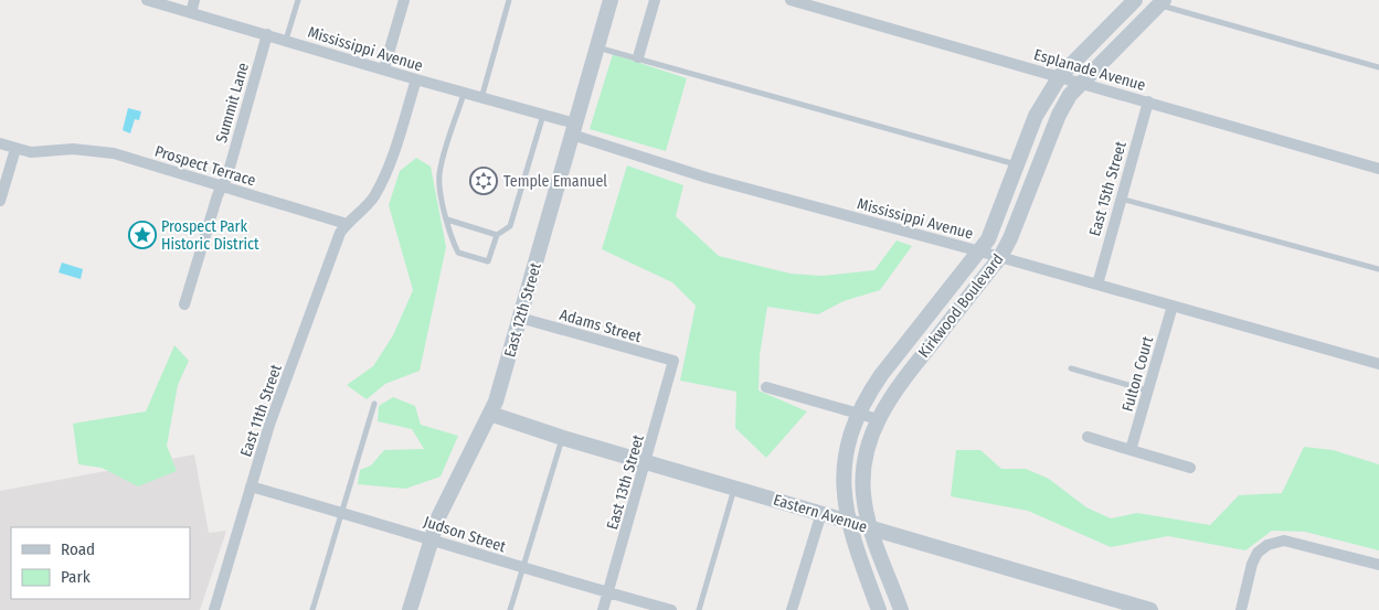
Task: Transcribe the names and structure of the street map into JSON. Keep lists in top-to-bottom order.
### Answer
{
  "streets": {
    "street": [
      "Mississippi Avenue",
      "Esplanade Avenue",
      "Summit Lane",
      "Prospect Terrace",
      "East 15th Street",
      "Kirkwood Boulevard",
      "East 12th Street",
      "Adams Street",
      "Fulton Court",
      "East 11th Street",
      "East 13th Street",
      "Eastern Avenue",
      "Judson Street"
    ]
  },
  "crossings": [
    ["Mississippi Avenue", "Summit Lane"],
    ["Mississippi Avenue", "East 15th Street"],
    ["Mississippi Avenue", "Kirkwood Boulevard"],
    ["Mississippi Avenue", "East 12th Street"],
    ["Mississippi Avenue", "Fulton Court"],
    ["Esplanade Avenue", "East 15th Street"],
    ["Esplanade Avenue", "Kirkwood Boulevard"],
    ["Summit Lane", "Prospect Terrace"],
    ["Prospect Terrace", "East 11th Street"],
    ["Kirkwood Boulevard", "Eastern Avenue"],
    ["East 12th Street", "Adams Street"],
    ["East 12th Street", "Eastern Avenue"],
    ["East 12th Street", "Judson Street"],
    ["Adams Street", "East 13th Street"],
    ["East 11th Street", "Judson Street"],
    ["East 13th Street", "Eastern Avenue"],
    ["East 13th Street", "Judson Street"]
  ],
  "places": {
    "synagogue": ["Temple Emanuel"],
    "place": ["Prospect Park Historic District"]
  },
  "legend": ["Road", "Park"]
}
